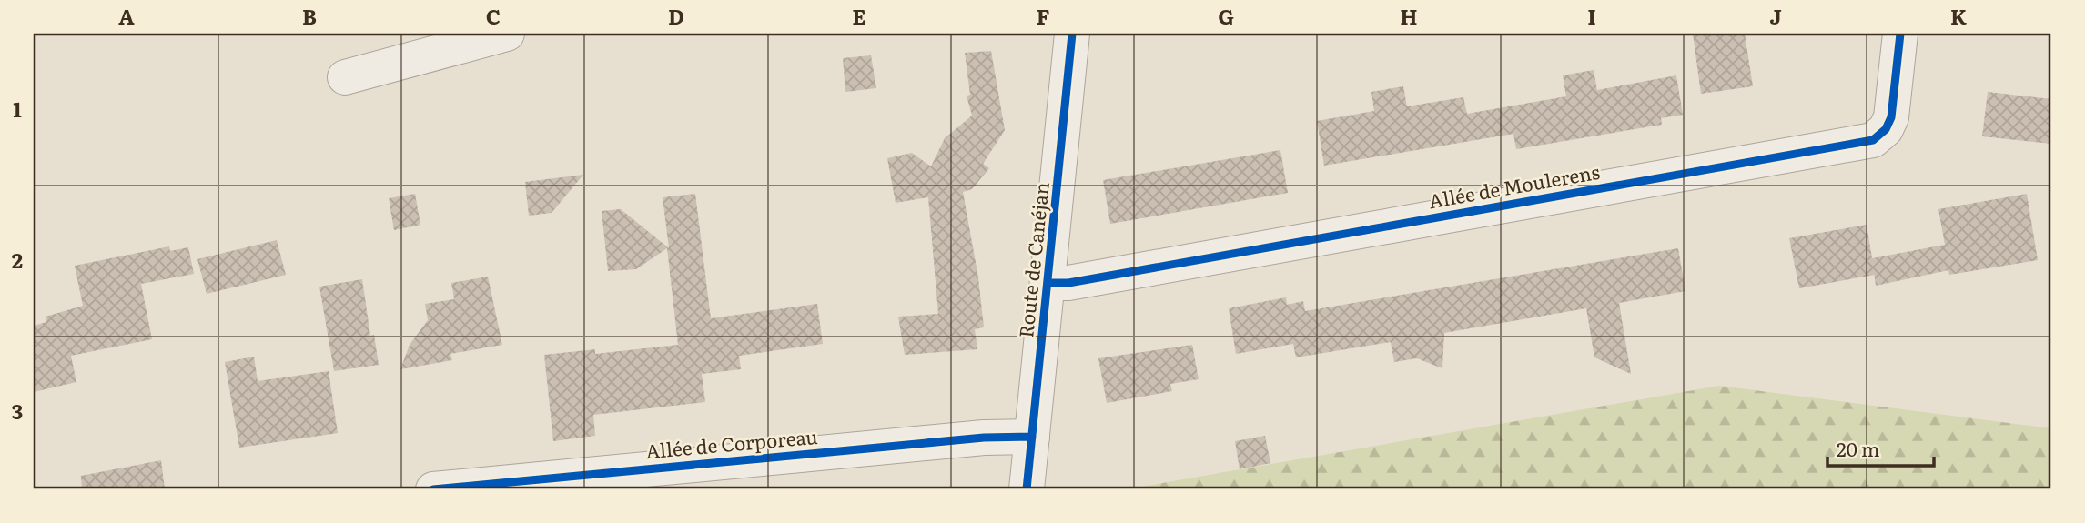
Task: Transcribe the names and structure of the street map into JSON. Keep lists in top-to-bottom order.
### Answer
{
  "streets": {
    "street": ["Allée de Moulerens", "Route de Canéjan", "Allée de Corporeau"]
  },
  "crossings": [
    ["Allée de Moulerens", "Route de Canéjan"],
    ["Route de Canéjan", "Allée de Corporeau"]
  ],
  "scale_bar": "20 m",
  "grid": {
    "columns": [
      "A",
      "B",
      "C",
      "D",
      "E",
      "F",
      "G",
      "H",
      "I",
      "J",
      "K"
    ],
    "rows": ["1", "2", "3"]
  }
}
